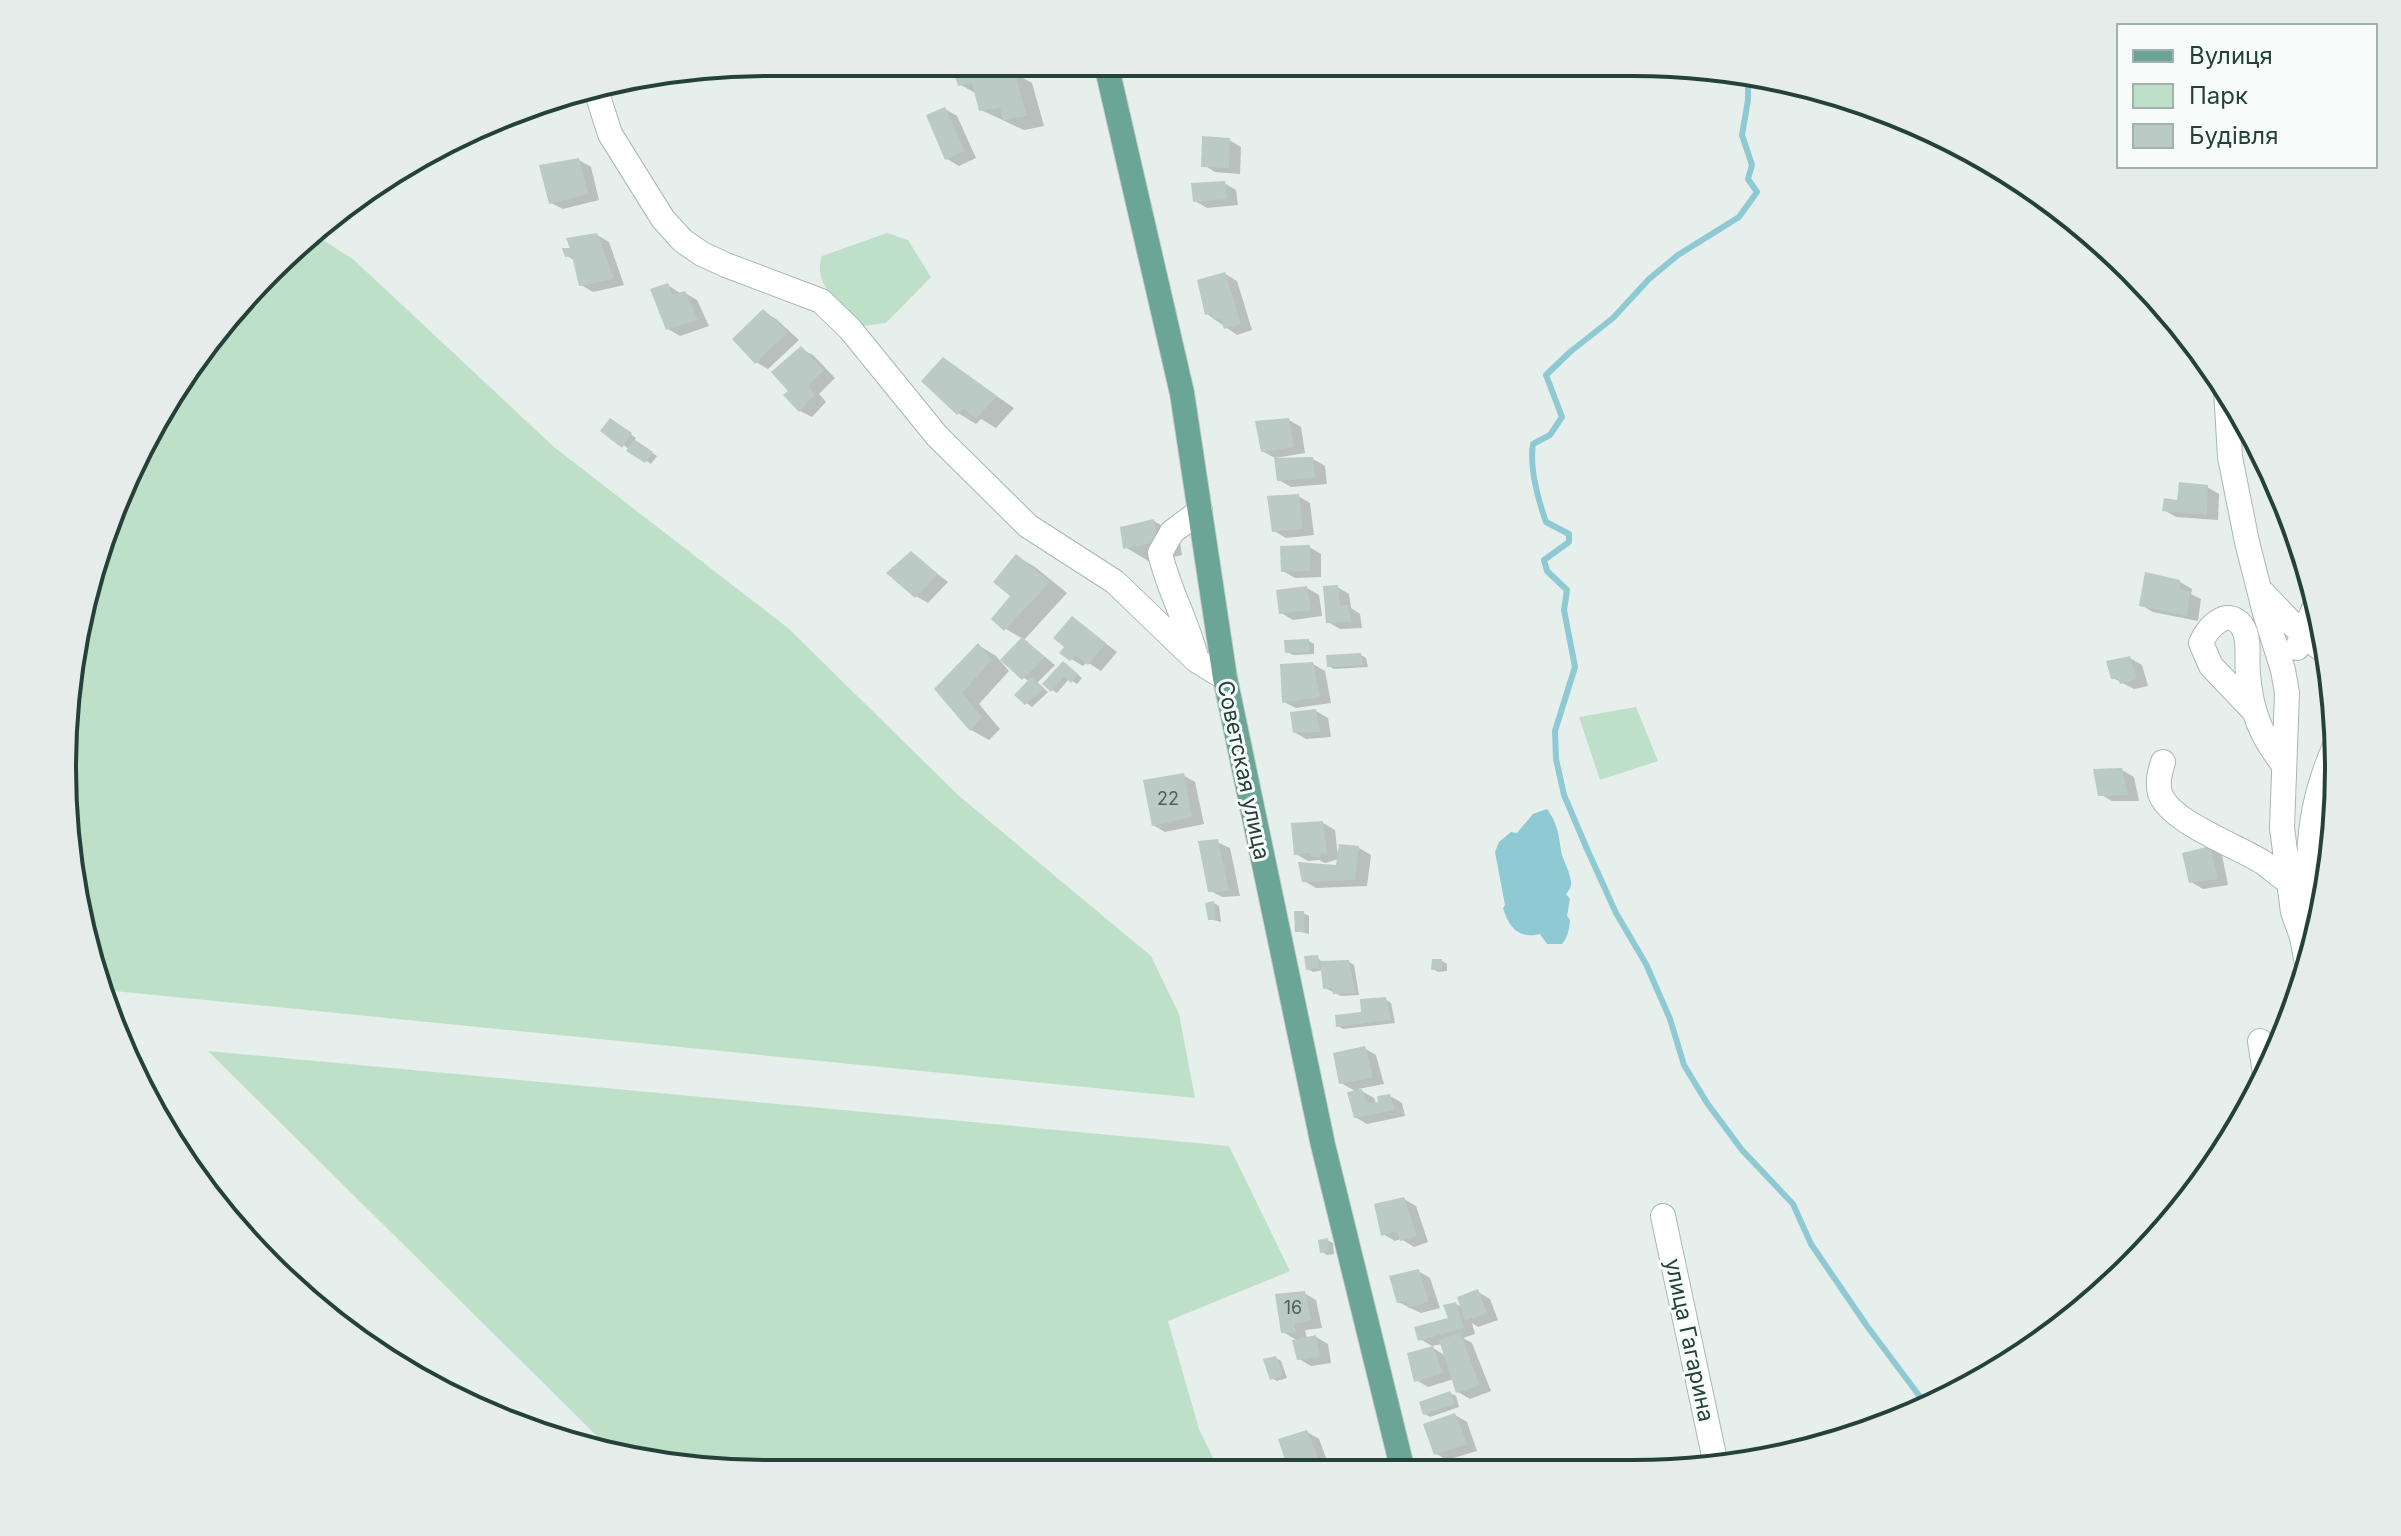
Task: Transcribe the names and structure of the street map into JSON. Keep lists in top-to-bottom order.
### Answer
{
  "streets": {
    "main road": ["Советская улица"],
    "street": ["улица Гагарина"]
  },
  "house_numbers": ["22", "16"],
  "legend": ["Вулиця", "Парк", "Будівля"]
}
